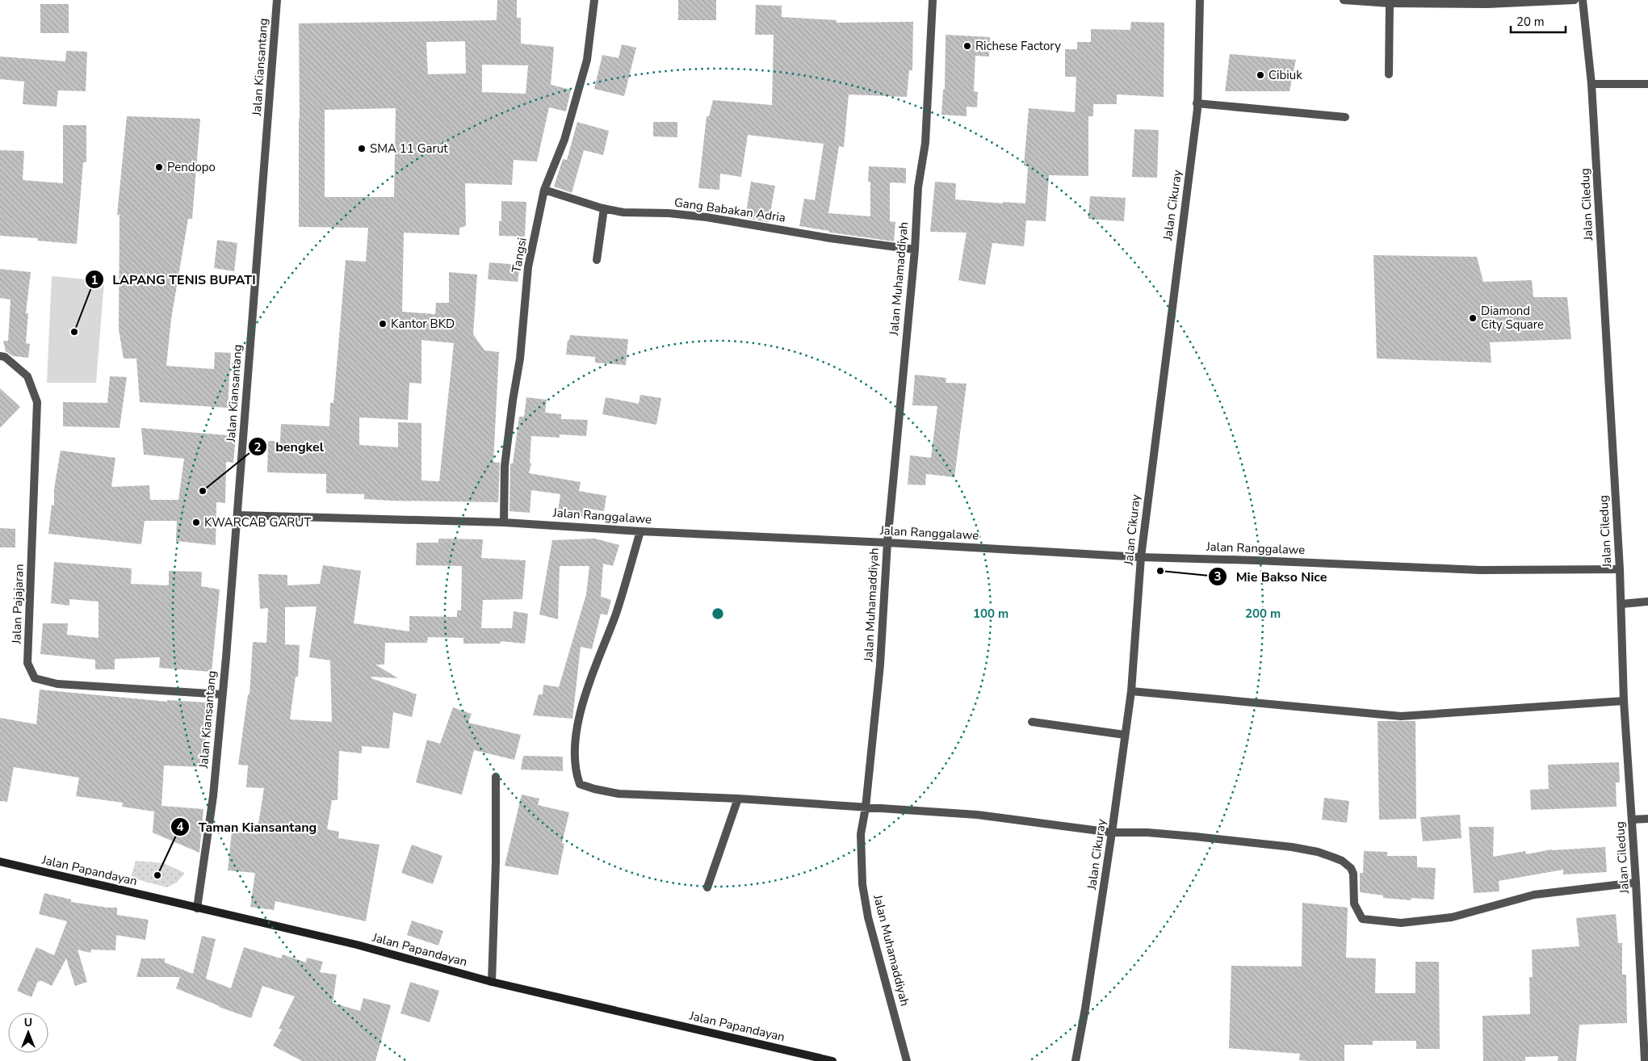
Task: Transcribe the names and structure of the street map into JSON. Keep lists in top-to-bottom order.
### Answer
{
  "streets": {
    "main road": ["Jalan Papandayan"],
    "street": [
      "Jalan Kiansantang",
      "Jalan Ciledug",
      "Jalan Cikuray",
      "Gang Babakan Adria",
      "Tangsi",
      "Jalan Muhamaddiyah",
      "Jalan Ranggalawe",
      "Jalan Pajajaran"
    ]
  },
  "crossings": [
    ["Jalan Kiansantang", "Jalan Ranggalawe"],
    ["Jalan Kiansantang", "Jalan Pajajaran"],
    ["Jalan Kiansantang", "Jalan Papandayan"],
    ["Jalan Ciledug", "Jalan Ranggalawe"],
    ["Jalan Cikuray", "Jalan Ranggalawe"],
    ["Gang Babakan Adria", "Tangsi"],
    ["Gang Babakan Adria", "Jalan Muhamaddiyah"],
    ["Tangsi", "Jalan Ranggalawe"],
    ["Jalan Muhamaddiyah", "Jalan Ranggalawe"]
  ],
  "places": [
    "Richese Factory",
    "Cibiuk",
    "SMA 11 Garut",
    "Pendopo",
    "Diamond City Square",
    "Kantor BKD",
    "LAPANG TENIS BUPATI",
    "bengkel",
    "KWARCAB GARUT",
    "Mie Bakso Nice",
    "Taman Kiansantang"
  ],
  "scale_bar": "20 m",
  "north": "top",
  "rings": ["100 m", "200 m"]
}
